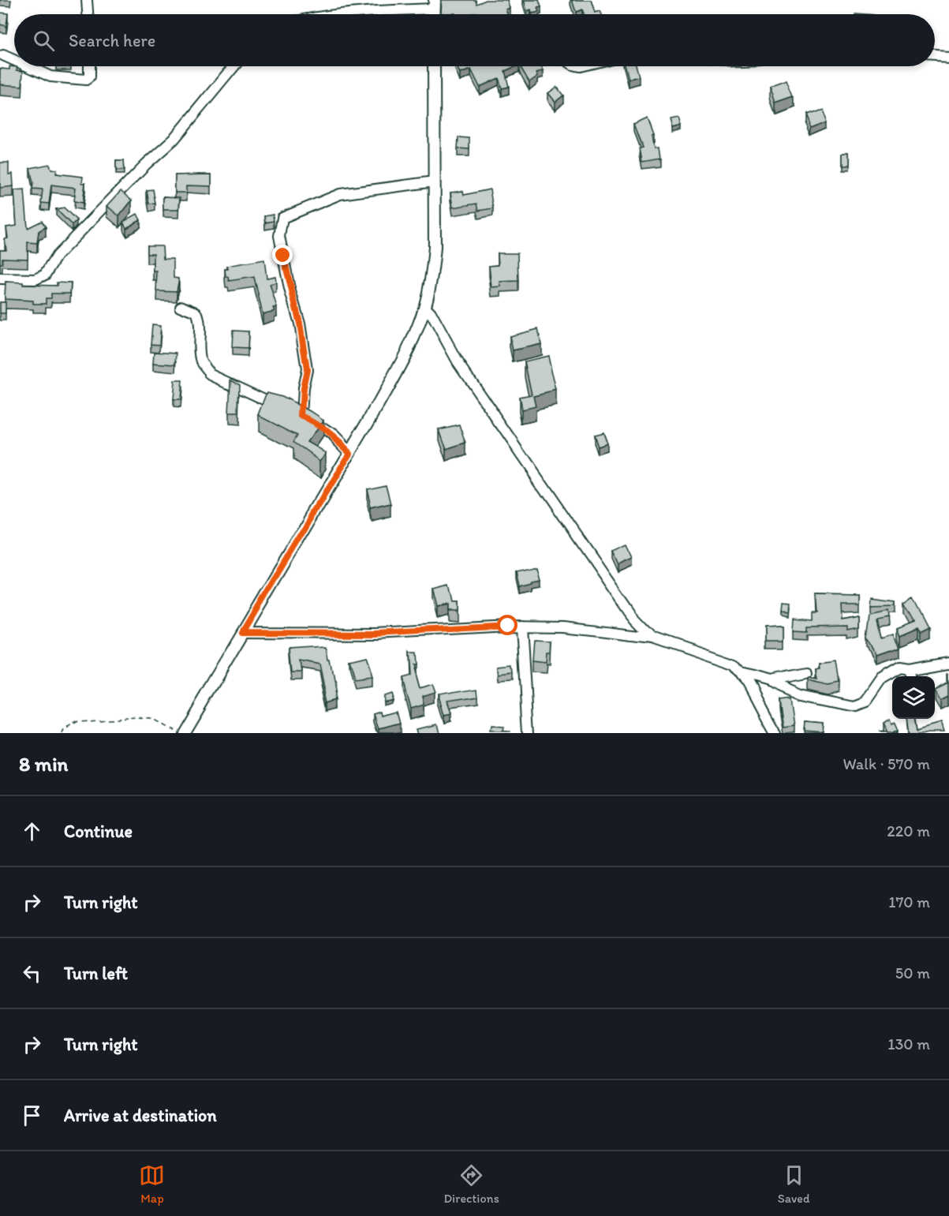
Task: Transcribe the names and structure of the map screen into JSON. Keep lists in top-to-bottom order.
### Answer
{
  "page": {
    "search": "Search here",
    "heading": ["8 min", "Walk · 570 m"],
    "list": [
      ["Continue", "220 m"],
      ["Turn right", "170 m"],
      ["Turn left", "50 m"],
      ["Turn right", "130 m"],
      "Arrive at destination"
    ],
    "nav": ["Map", "Directions", "Saved"]
  }
}
